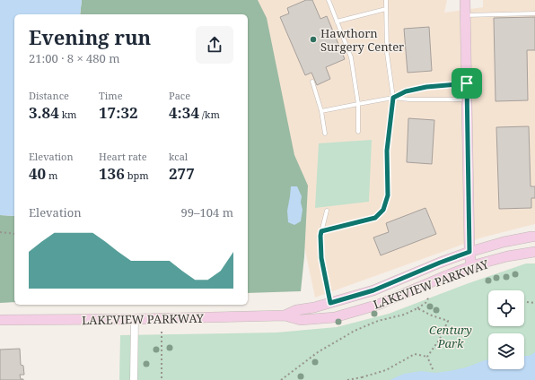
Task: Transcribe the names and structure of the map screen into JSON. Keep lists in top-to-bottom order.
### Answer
{
  "streets": {
    "street": ["LAKEVIEW PARKWAY"]
  },
  "parks": ["Century Park"],
  "places": ["Hawthorn Surgery Center"],
  "page": {
    "heading": ["Evening run", "21:00 · 8 × 480 m"],
    "stats": [
      ["Distance", "3.84 km"],
      ["Time", "17:32"],
      ["Pace", "4:34 /km"],
      ["Elevation", "40 m"],
      ["Heart rate", "136 bpm"],
      ["kcal", "277"]
    ],
    "chart": ["Elevation", "99–104 m"]
  }
}
